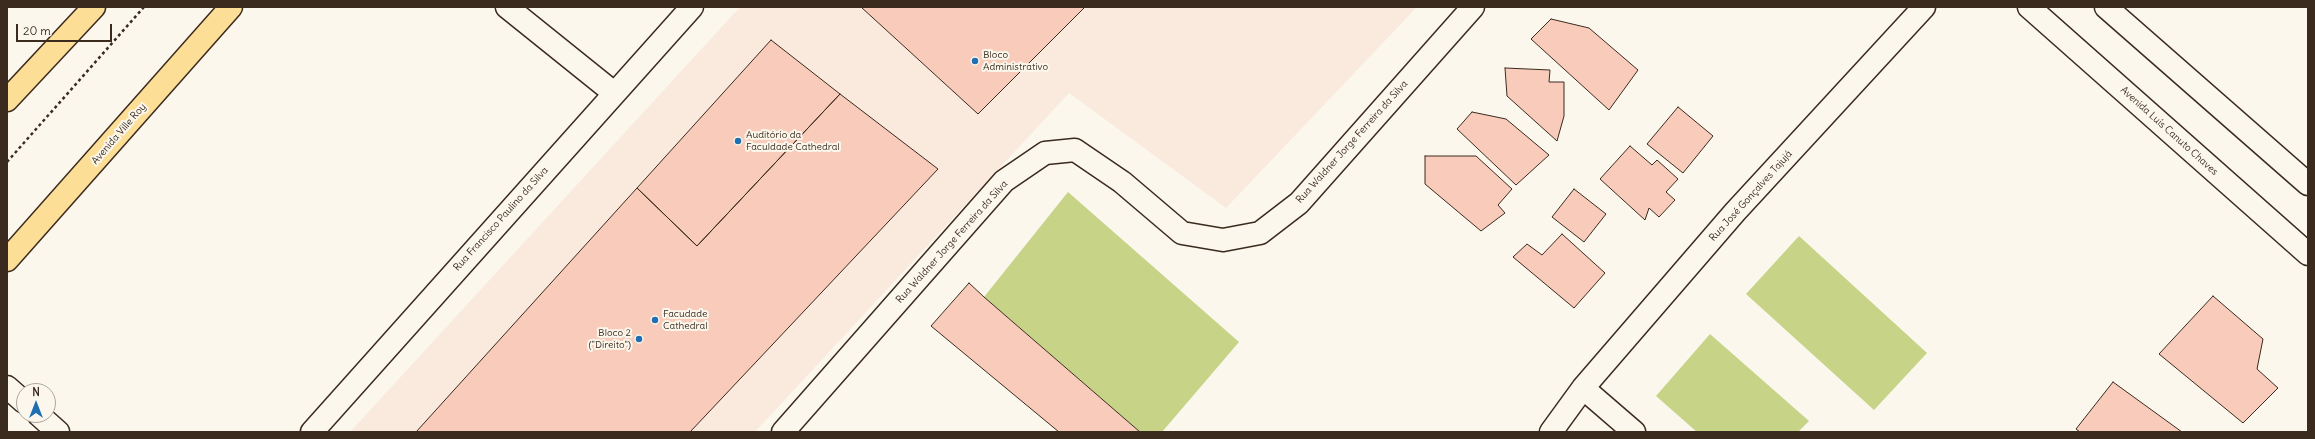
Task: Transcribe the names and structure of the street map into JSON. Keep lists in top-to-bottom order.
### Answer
{
  "streets": {
    "main road": ["Avenida Ville Roy"],
    "street": [
      "Avenida Luís Canuto Chaves",
      "Rua Waldner Jorge Ferreira da Silva",
      "Rua José Gonçalves Tajujá",
      "Rua Francisco Paulino da Silva"
    ]
  },
  "places": [
    "Bloco Administrativo",
    "Auditório da Faculdade Cathedral",
    "Facudade Cathedral",
    "Bloco 2 (\"Direito\")"
  ],
  "scale_bar": "20 m",
  "north": "top"
}
